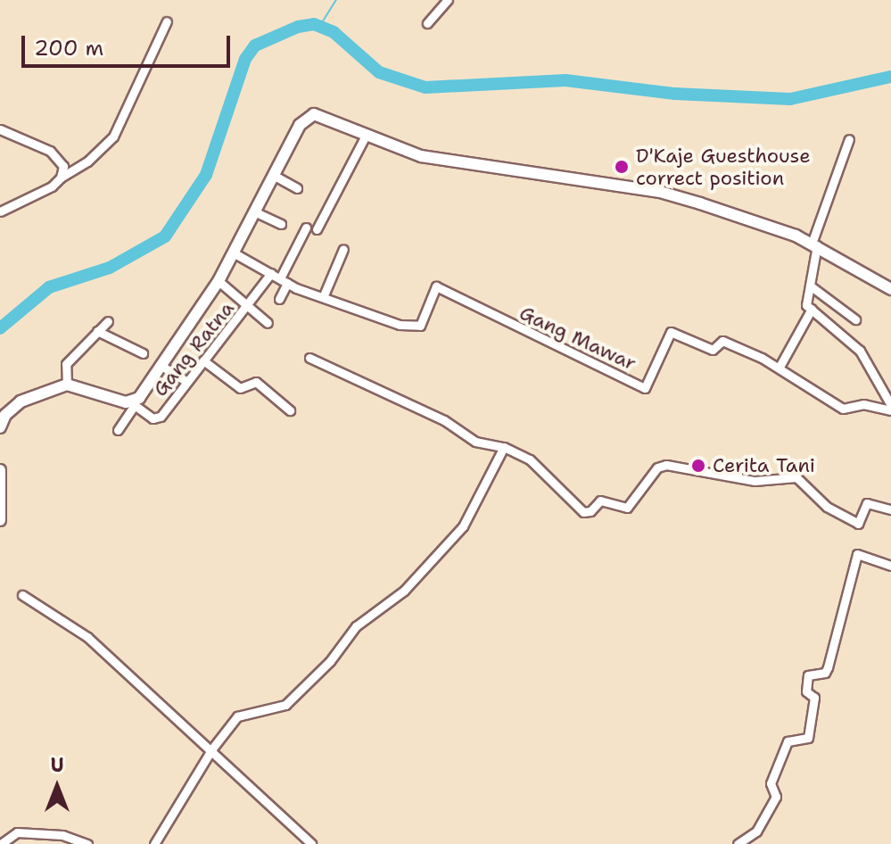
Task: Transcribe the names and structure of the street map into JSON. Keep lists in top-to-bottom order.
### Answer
{
  "streets": {
    "street": ["Gang Mawar", "Gang Ratna"]
  },
  "crossings": [
    ["Gang Mawar", "Gang Ratna"]
  ],
  "places": ["D'Kaje Guesthouse correct position", "Cerita Tani"],
  "scale_bar": "200 m",
  "north": "top"
}
